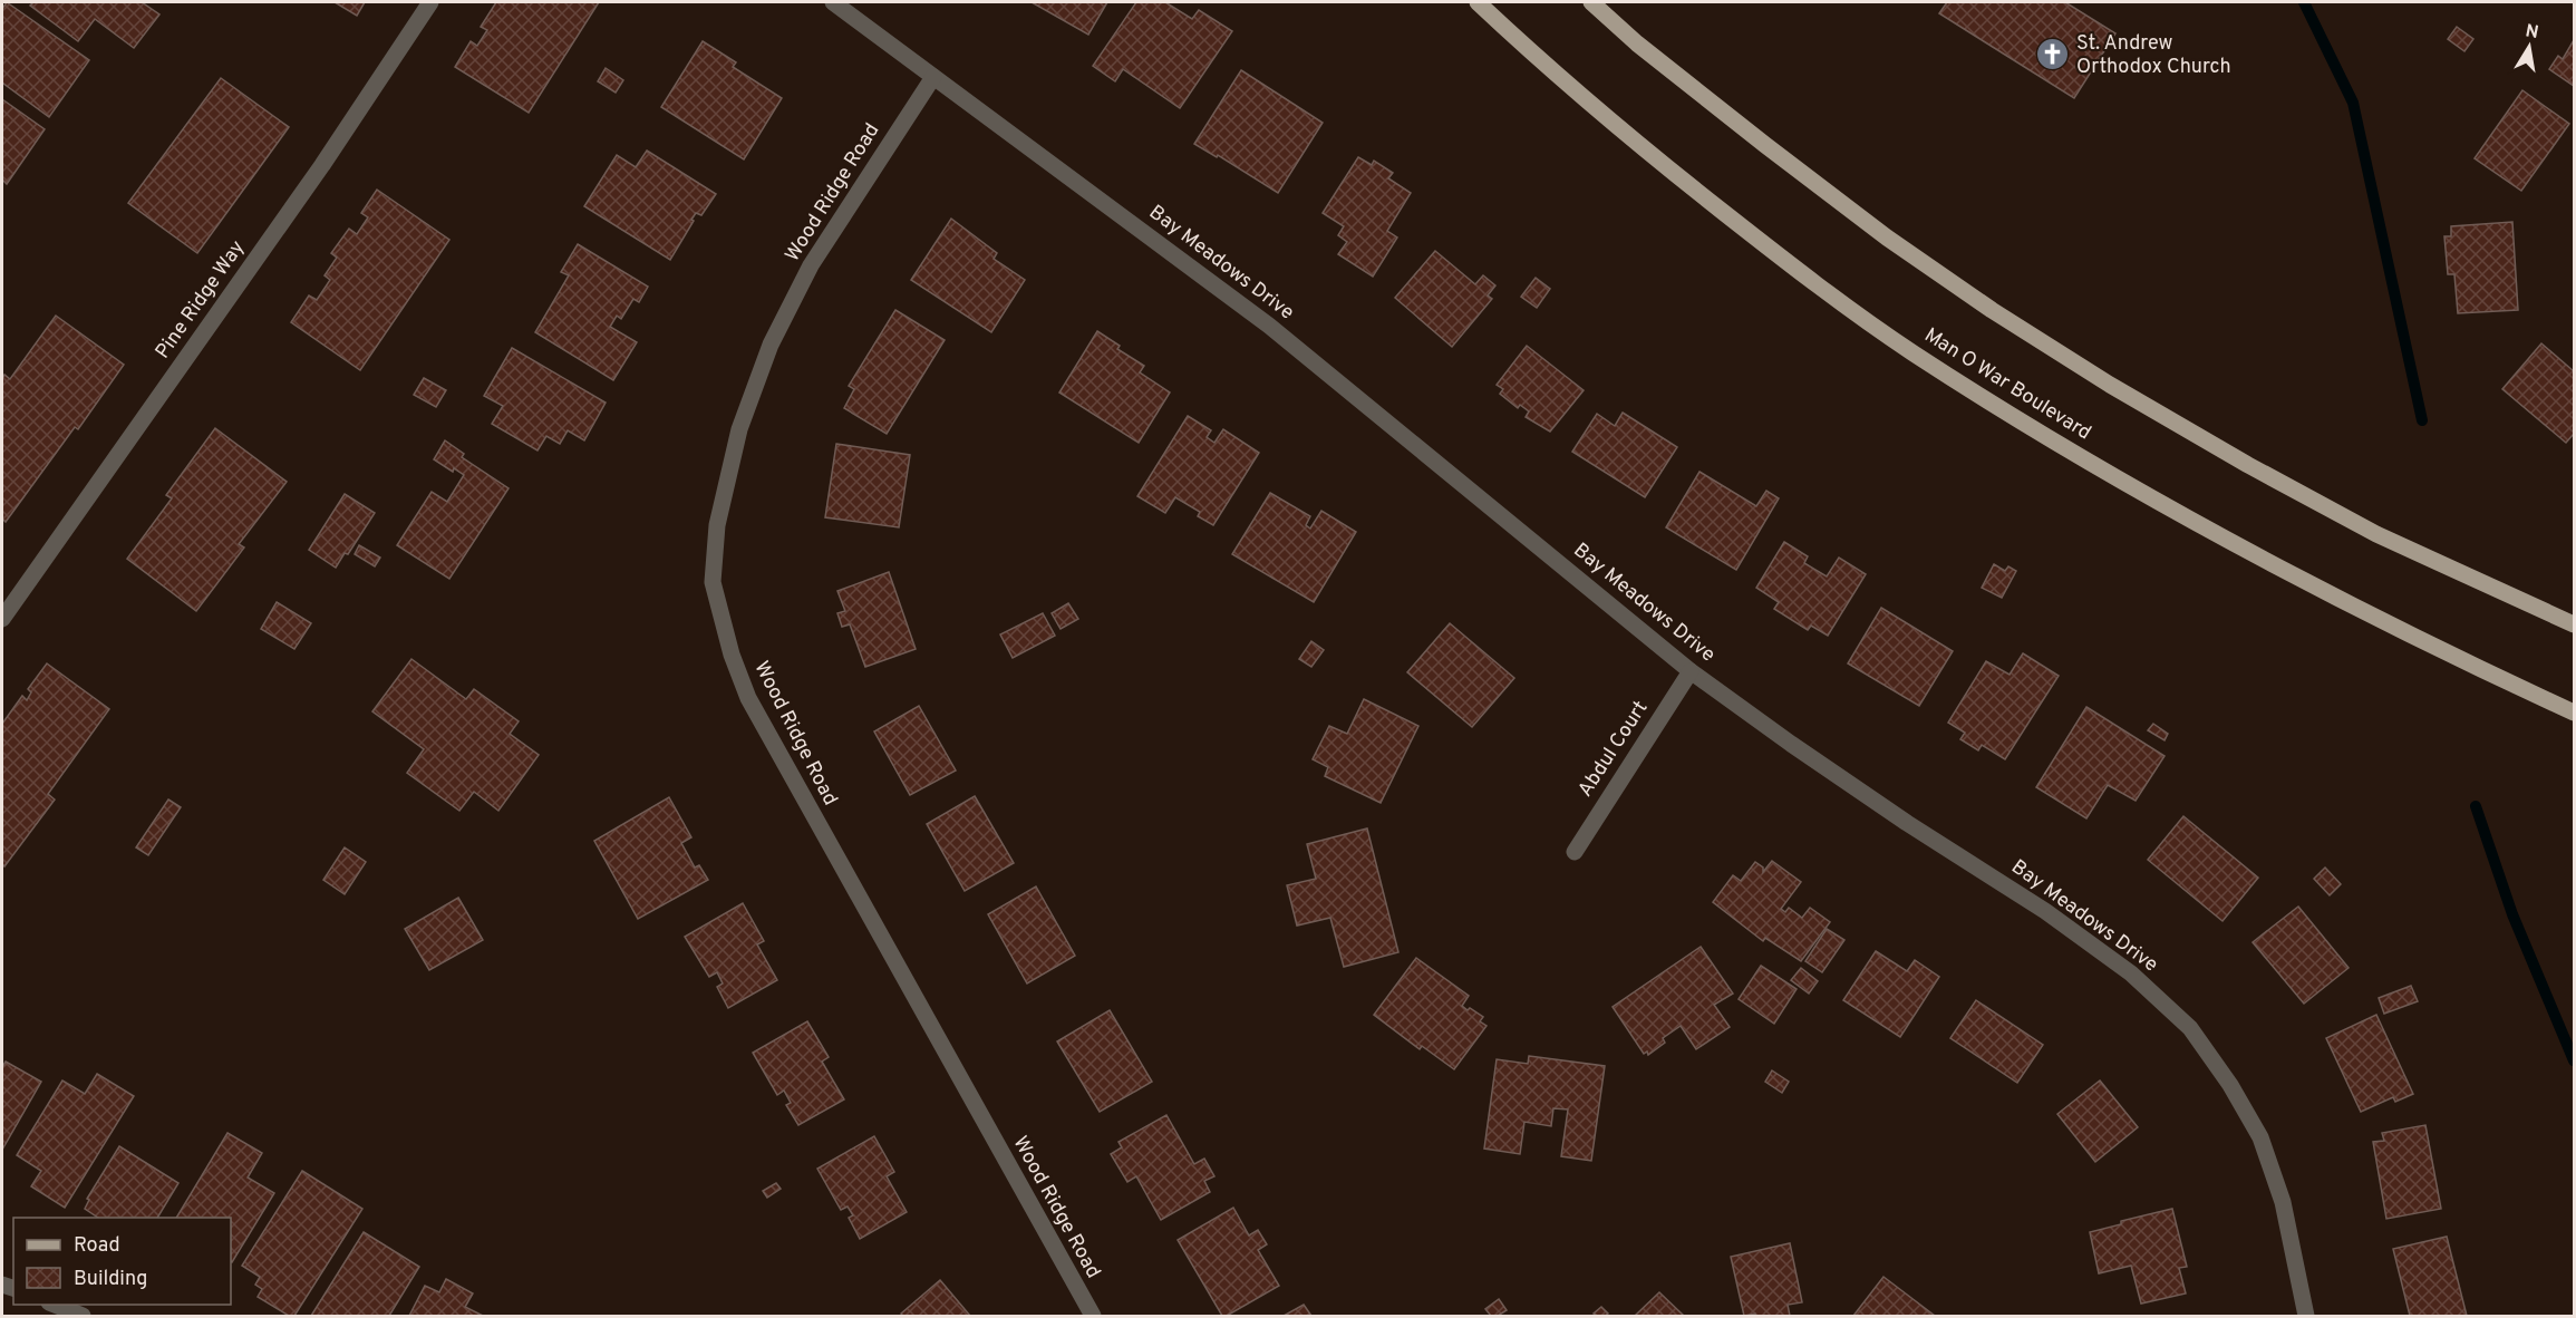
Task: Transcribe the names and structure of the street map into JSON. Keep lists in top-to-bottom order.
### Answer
{
  "streets": {
    "main road": ["Man O War Boulevard"],
    "street": [
      "Wood Ridge Road",
      "Bay Meadows Drive",
      "Pine Ridge Way",
      "Abdul Court"
    ]
  },
  "crossings": [
    ["Wood Ridge Road", "Bay Meadows Drive"],
    ["Bay Meadows Drive", "Abdul Court"]
  ],
  "places": {
    "church": ["St. Andrew Orthodox Church"]
  },
  "legend": ["Road", "Building"],
  "north": "top"
}
